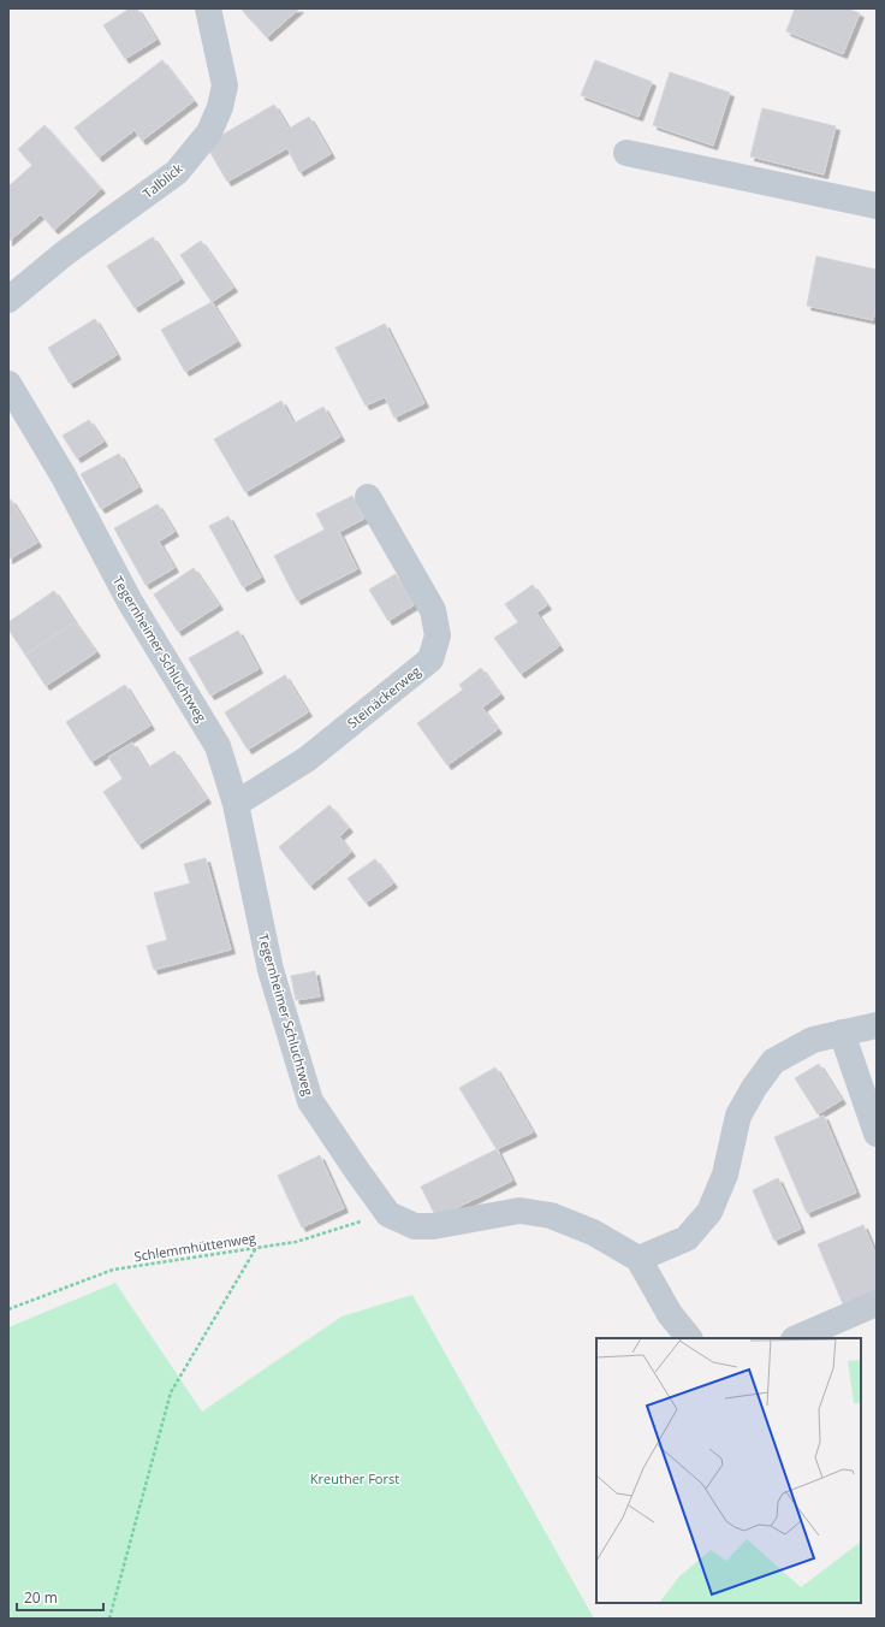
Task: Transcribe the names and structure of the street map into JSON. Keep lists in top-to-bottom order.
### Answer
{
  "streets": {
    "street": ["Talblick", "Tegernheimer Schluchtweg", "Steinäckerweg"],
    "path": ["Schlemmhüttenweg"]
  },
  "crossings": [
    ["Tegernheimer Schluchtweg", "Steinäckerweg"],
    ["Tegernheimer Schluchtweg", "Schlemmhüttenweg"]
  ],
  "parks": ["Kreuther Forst"],
  "scale_bar": "20 m"
}
